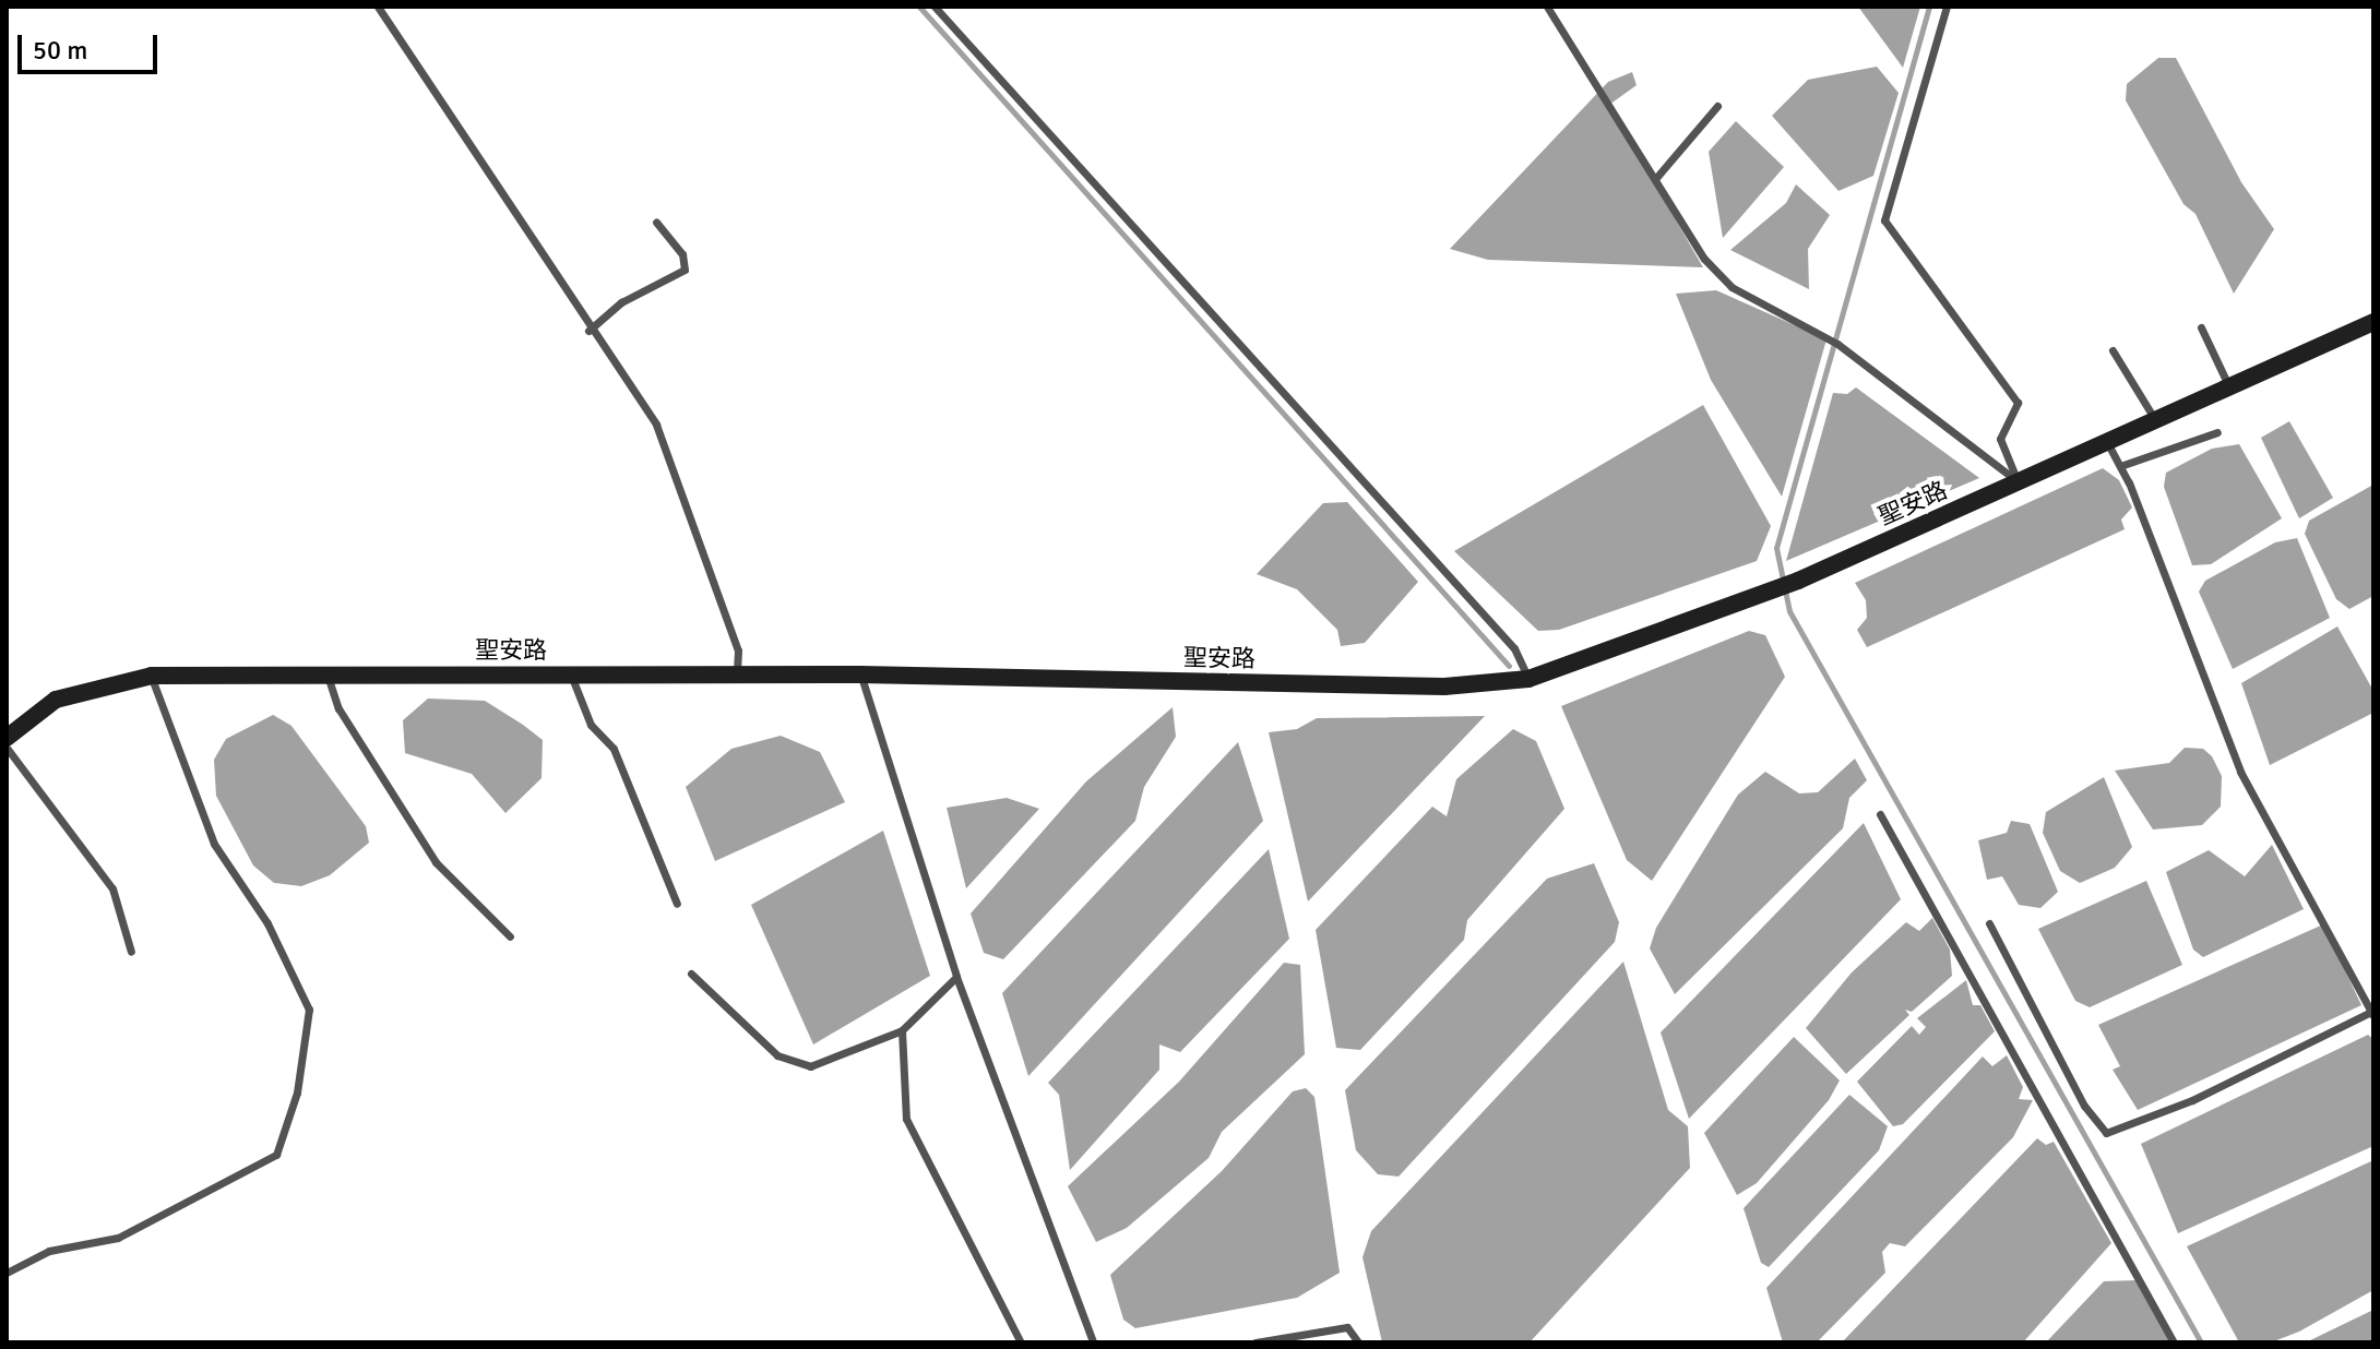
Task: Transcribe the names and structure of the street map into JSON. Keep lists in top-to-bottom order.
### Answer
{
  "streets": {
    "street": ["聖安路"]
  },
  "scale_bar": "50 m"
}
